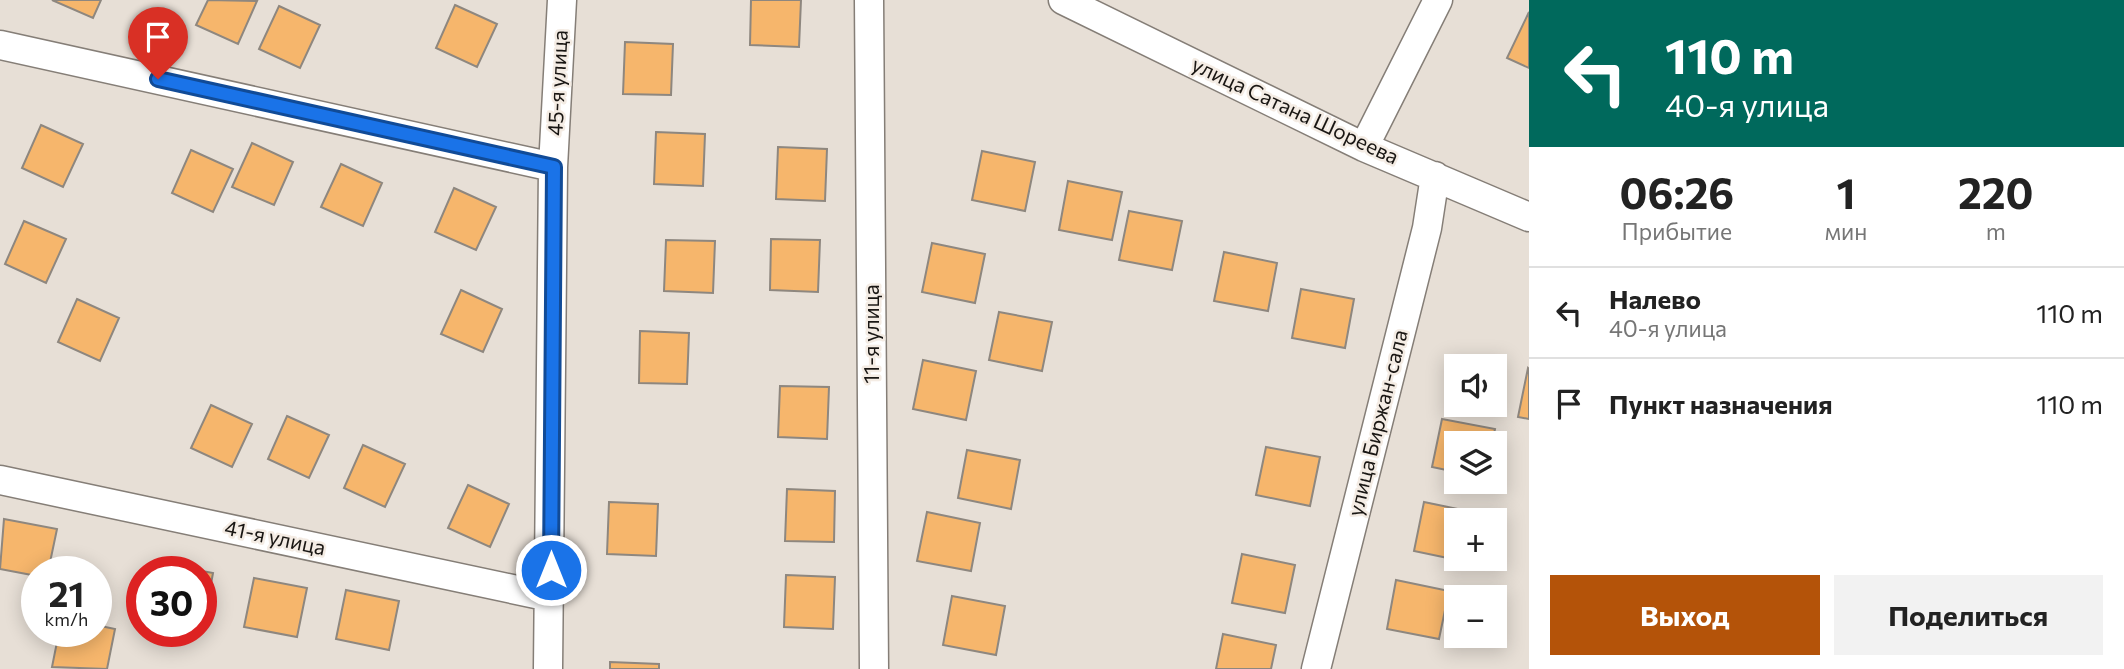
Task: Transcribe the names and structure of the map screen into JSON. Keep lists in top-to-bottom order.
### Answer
{
  "streets": {
    "street": [
      "45-я улица",
      "улица Сатана Шореева",
      "11-я улица",
      "улица Биржан-сала",
      "41-я улица"
    ]
  },
  "crossings": [
    ["45-я улица", "41-я улица"],
    ["улица Сатана Шореева", "улица Биржан-сала"]
  ],
  "page": {
    "turn": ["110 m", "40-я улица"],
    "eta": [
      "06:26",
      "Прибытие",
      "1",
      "мин",
      "220",
      "m"
    ],
    "list": [
      {
        "name": "Налево",
        "note": "40-я улица",
        "value": "110 m"
      },
      {
        "name": "Пункт назначения",
        "value": "110 m"
      }
    ],
    "map_buttons": ["+", "−"],
    "speed": "21 km/h",
    "limit": "30",
    "buttons": ["Выход", "Поделиться"]
  }
}
